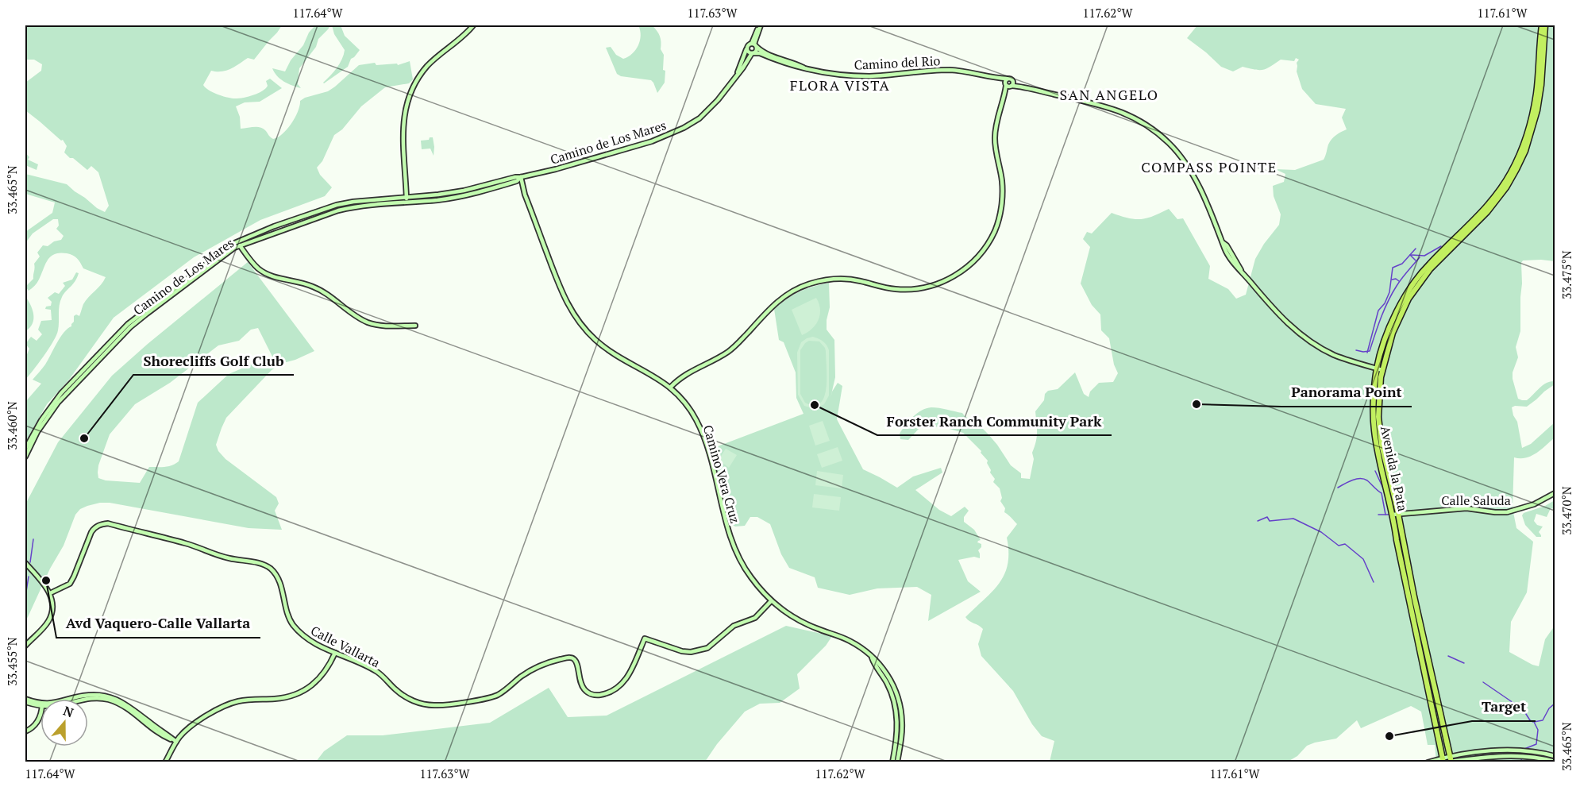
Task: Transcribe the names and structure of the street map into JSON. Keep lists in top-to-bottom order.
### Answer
{
  "streets": {
    "highway": ["Avenida la Pata"],
    "main road": [
      "Camino del Rio",
      "Camino de Los Mares",
      "Camino Vera Cruz",
      "Calle Saluda",
      "Calle Vallarta"
    ]
  },
  "crossings": [
    ["Camino del Rio", "Camino de Los Mares"],
    ["Camino del Rio", "Avenida la Pata"],
    ["Camino de Los Mares", "Camino Vera Cruz"],
    ["Avenida la Pata", "Calle Saluda"],
    ["Camino Vera Cruz", "Calle Vallarta"]
  ],
  "districts": ["FLORA VISTA", "SAN ANGELO", "COMPASS POINTE"],
  "places": [
    "Panorama Point",
    "Forster Ranch Community Park",
    "Shorecliffs Golf Club",
    "Avd Vaquero-Calle Vallarta",
    "Target"
  ],
  "north": "top",
  "coordinates": [
    "117.64°W",
    "117.63°W",
    "117.62°W",
    "117.61°W",
    "33.465°N",
    "33.475°N",
    "33.460°N",
    "33.470°N",
    "33.455°N"
  ]
}
